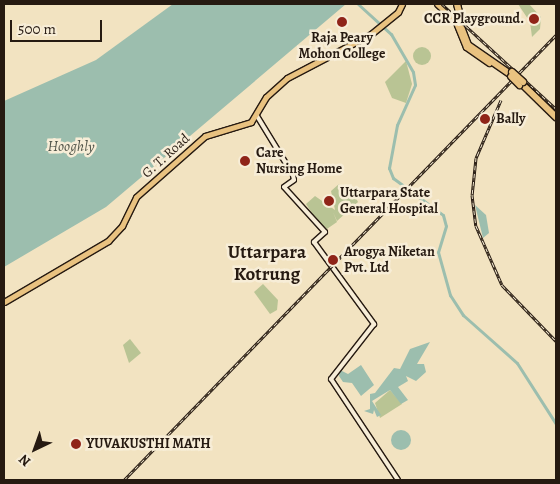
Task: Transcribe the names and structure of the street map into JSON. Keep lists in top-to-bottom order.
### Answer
{
  "streets": {
    "main road": ["G. T. Road"]
  },
  "districts": ["Uttarpara Kotrung"],
  "water": ["Hooghly"],
  "places": [
    "CCR Playground.",
    "Raja Peary Mohon College",
    "Bally",
    "Care Nursing Home",
    "Uttarpara State General Hospital",
    "Arogya Niketan Pvt. Ltd",
    "YUVAKUSTHI MATH"
  ],
  "scale_bar": "500 m",
  "north": "bottom left"
}
